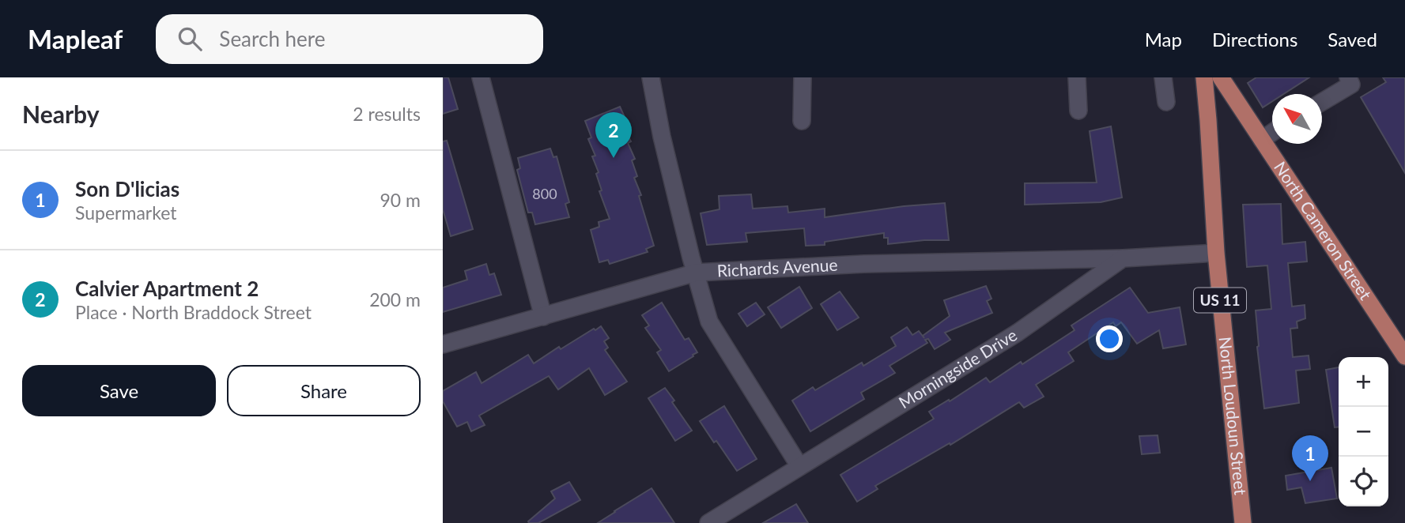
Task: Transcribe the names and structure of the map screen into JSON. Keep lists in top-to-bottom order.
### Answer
{
  "streets": {
    "main road": ["North Cameron Street", "US 11", "North Loudoun Street"],
    "street": ["Richards Avenue", "Morningside Drive"]
  },
  "crossings": [
    ["Richards Avenue", "Morningside Drive"]
  ],
  "house_numbers": ["800"],
  "north": "top left",
  "page": {
    "header": "Mapleaf",
    "search": "Search here",
    "nav": ["Map", "Directions", "Saved"],
    "heading": ["Nearby", "2 results"],
    "pins": ["2", "1"],
    "list": [
      {
        "mark": "1",
        "name": "Son D'licias",
        "note": "Supermarket",
        "value": "90 m"
      },
      {
        "mark": "2",
        "name": "Calvier Apartment 2",
        "note": "Place · North Braddock Street",
        "value": "200 m"
      }
    ],
    "buttons": ["Save", "Share"],
    "map_buttons": ["+", "−"]
  }
}
